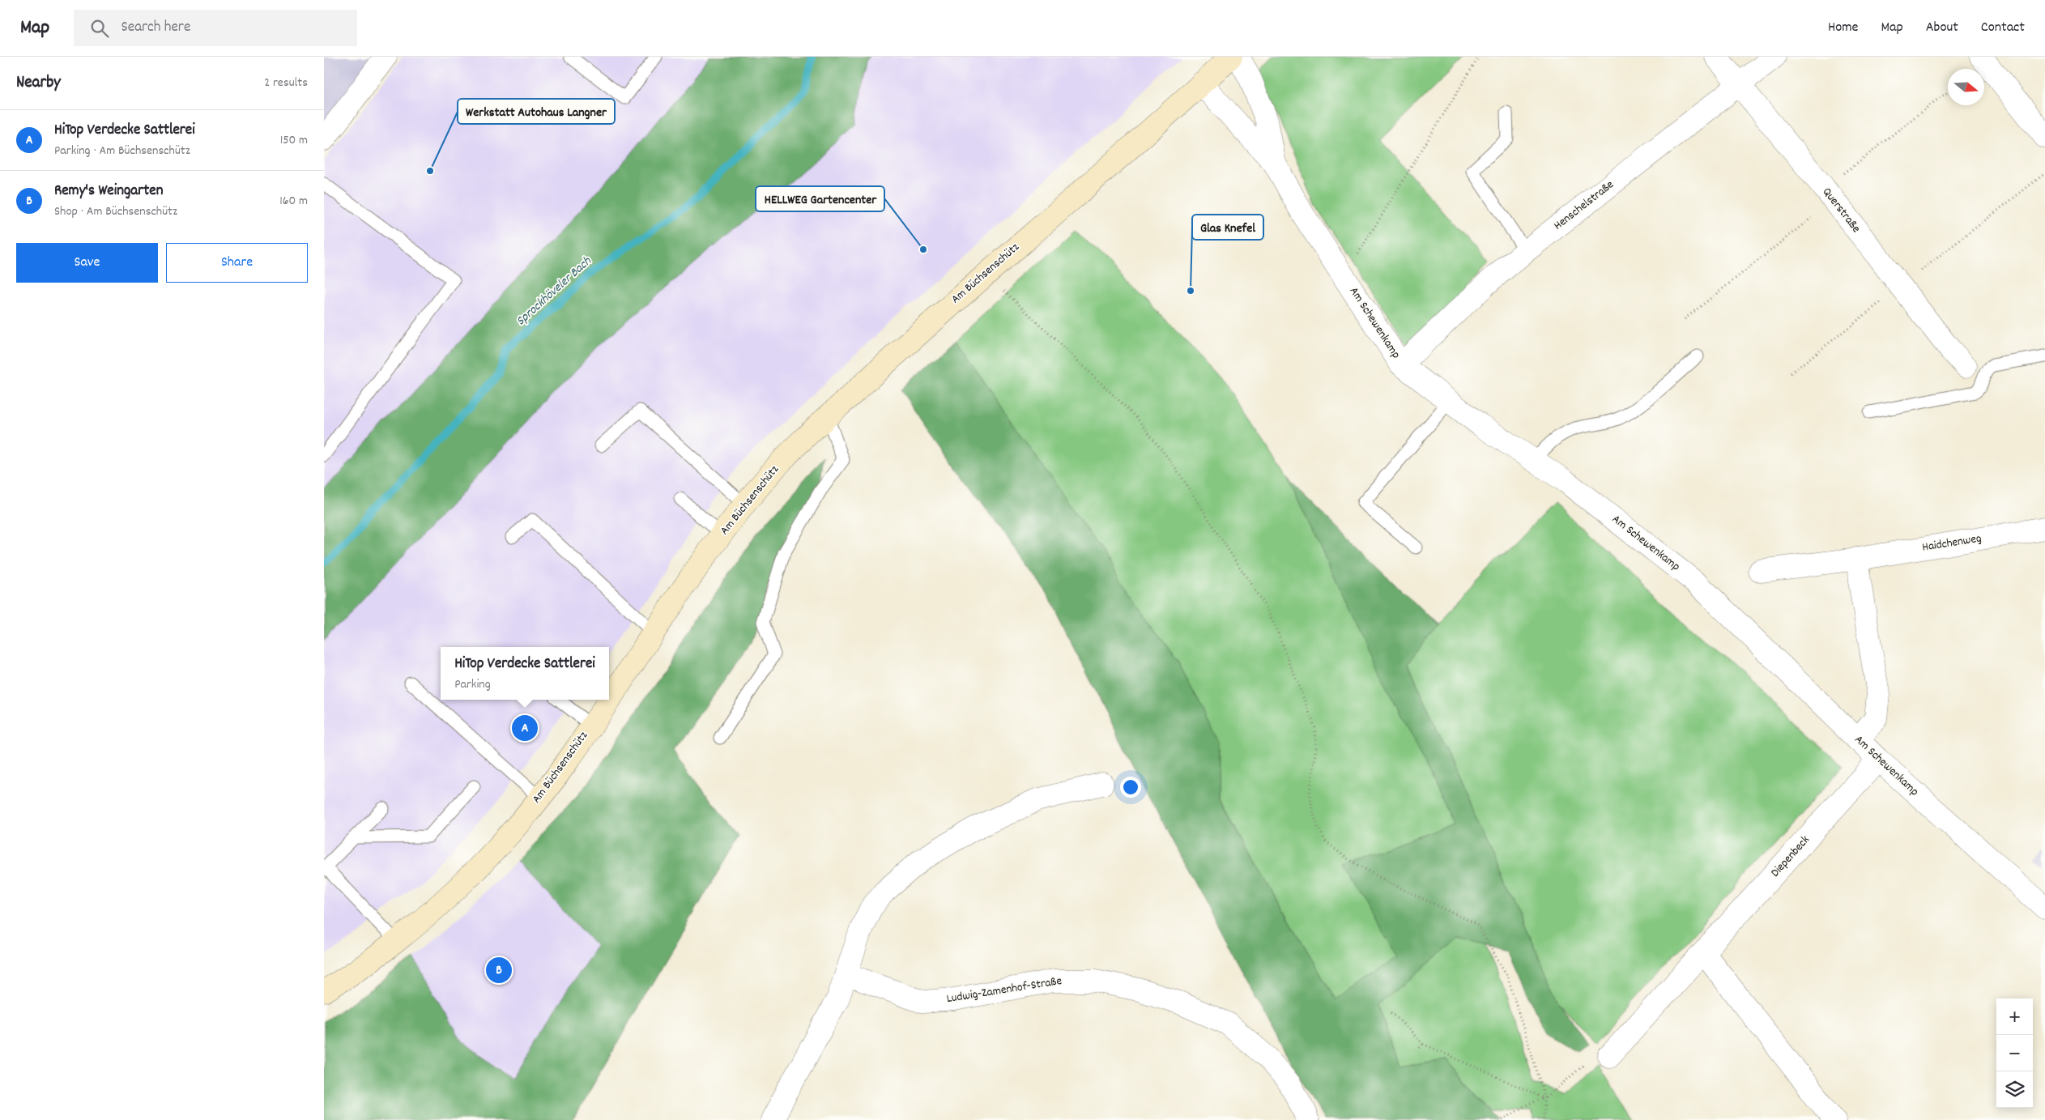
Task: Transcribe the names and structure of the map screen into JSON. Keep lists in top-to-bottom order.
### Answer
{
  "streets": {
    "street": [
      "Henschelstraße",
      "Querstraße",
      "Am Büchsenschütz",
      "Am Schewenkamp",
      "Haidchenweg",
      "Diepenbeck",
      "Ludwig-Zamenhof-Straße"
    ]
  },
  "crossings": [
    ["Henschelstraße", "Querstraße"],
    ["Henschelstraße", "Am Schewenkamp"],
    ["Am Büchsenschütz", "Am Schewenkamp"],
    ["Am Schewenkamp", "Diepenbeck"]
  ],
  "water": ["Sprockhöveler Bach"],
  "places": ["Werkstatt Autohaus Langner", "HELLWEG Gartencenter", "Glas Knefel"],
  "north": "right",
  "page": {
    "header": "Map",
    "search": "Search here",
    "nav": [
      "Home",
      "Map",
      "About",
      "Contact"
    ],
    "heading": ["Nearby", "2 results"],
    "list": [
      {
        "mark": "A",
        "name": "HiTop Verdecke Sattlerei",
        "note": "Parking · Am Büchsenschütz",
        "value": "150 m"
      },
      {
        "mark": "B",
        "name": "Remy's Weingarten",
        "note": "Shop · Am Büchsenschütz",
        "value": "160 m"
      }
    ],
    "buttons": ["Save", "Share"],
    "popup": ["HiTop Verdecke Sattlerei", "Parking"],
    "pins": ["A", "B"],
    "map_buttons": ["+", "−"]
  }
}
